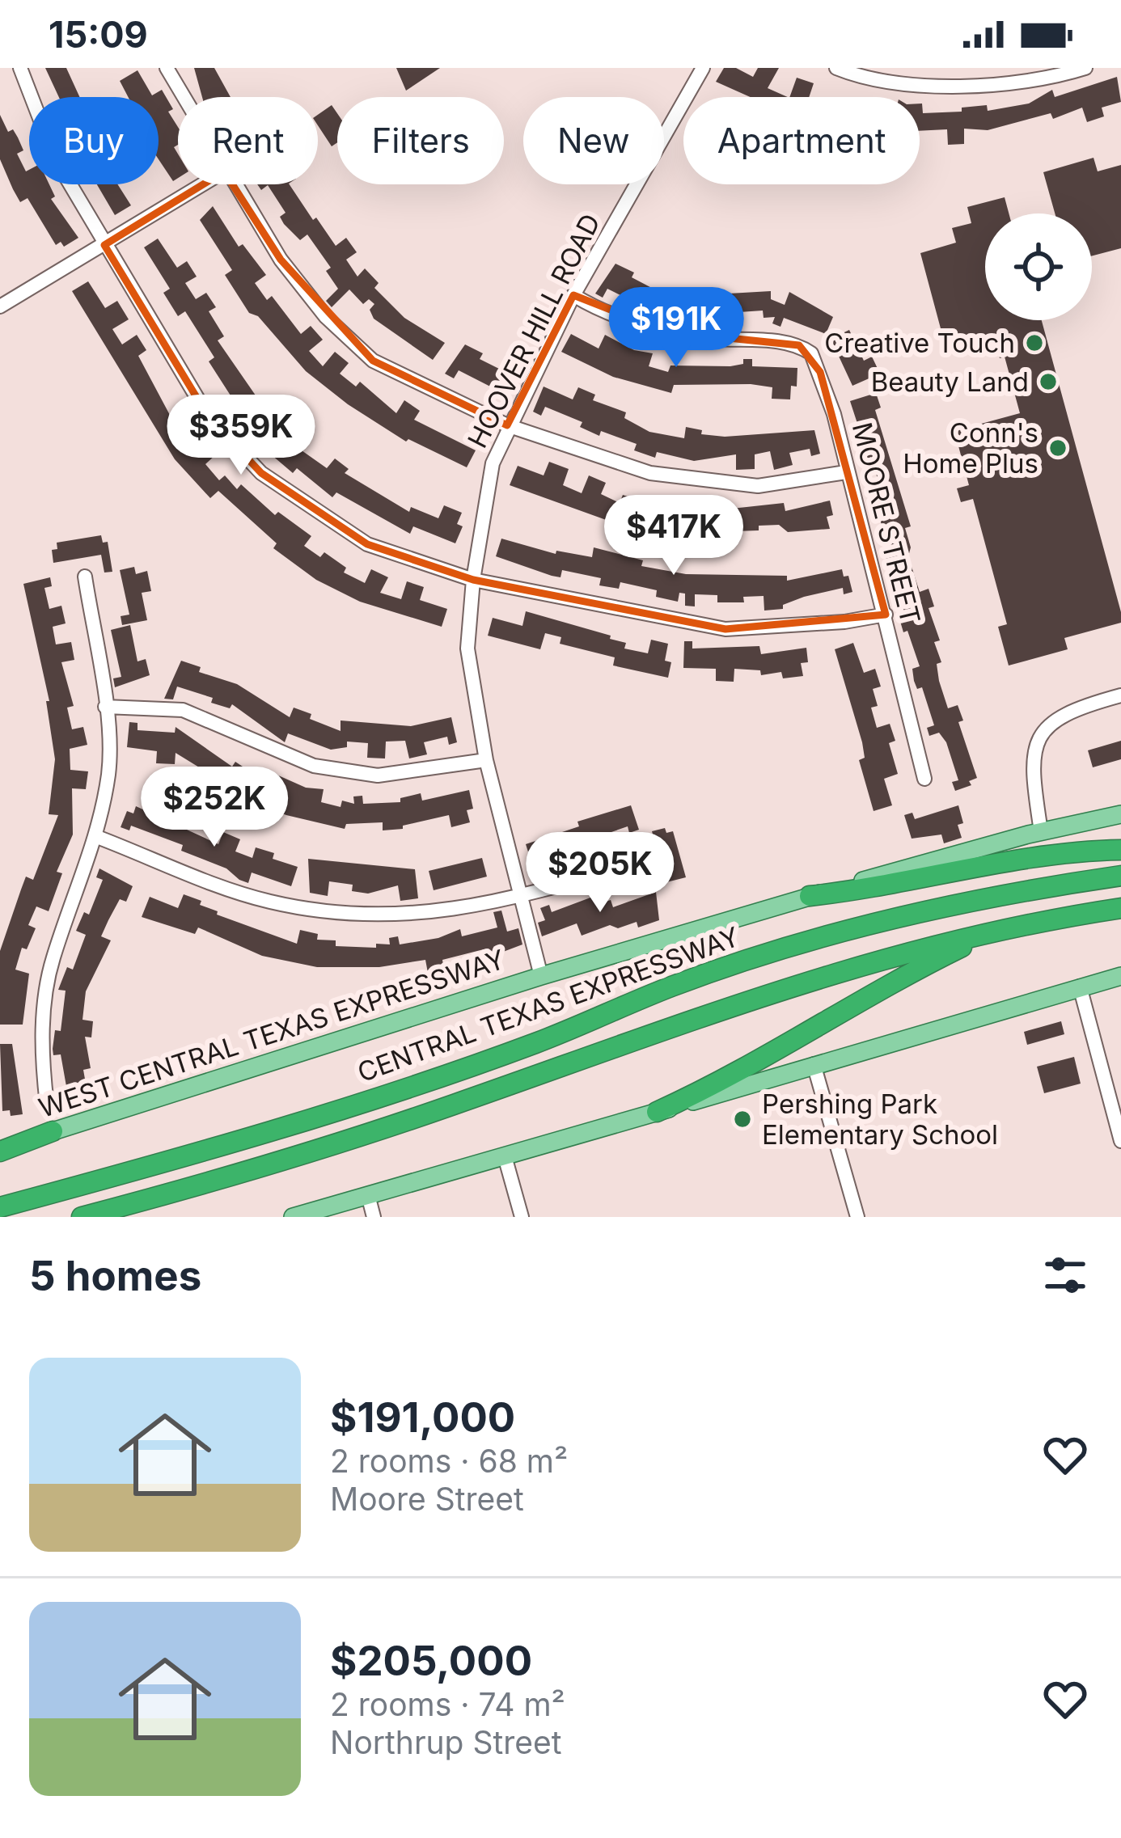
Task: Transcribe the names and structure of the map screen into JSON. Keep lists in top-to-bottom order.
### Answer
{
  "streets": {
    "highway": ["CENTRAL TEXAS EXPRESSWAY"],
    "main road": ["WEST CENTRAL TEXAS EXPRESSWAY"],
    "street": ["HOOVER HILL ROAD", "MOORE STREET"]
  },
  "crossings": [
    ["HOOVER HILL ROAD", "MOORE STREET"],
    ["HOOVER HILL ROAD", "WEST CENTRAL TEXAS EXPRESSWAY"]
  ],
  "places": [
    "Creative Touch",
    "Beauty Land",
    "Conn's Home Plus",
    "Pershing Park Elementary School"
  ],
  "page": {
    "status": "15:09",
    "chip": [
      "Buy",
      "Rent",
      "Filters",
      "New",
      "Apartment"
    ],
    "price": [
      "$191K",
      "$359K",
      "$417K",
      "$252K",
      "$205K"
    ],
    "heading": "5 homes",
    "list": [
      {
        "name": "$191,000",
        "note": "2 rooms · 68 m² · Moore Street"
      },
      {
        "name": "$205,000",
        "note": "2 rooms · 74 m² · Northrup Street"
      }
    ]
  }
}
